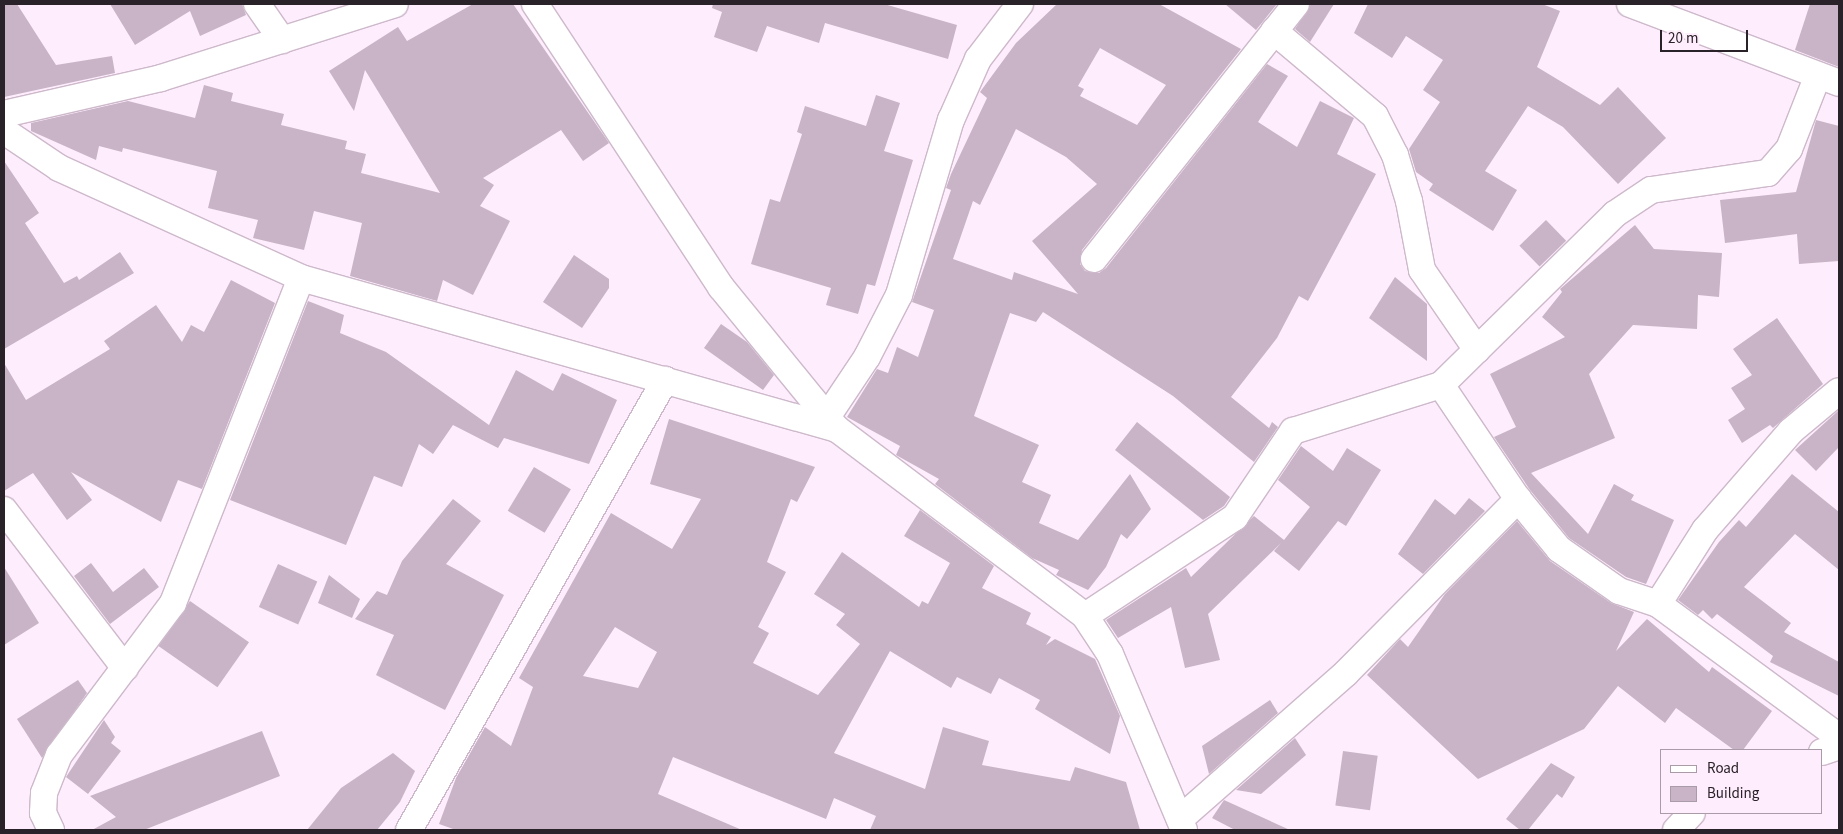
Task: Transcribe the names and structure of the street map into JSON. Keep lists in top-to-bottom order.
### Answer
{
  "legend": ["Road", "Building"],
  "scale_bar": "20 m"
}
